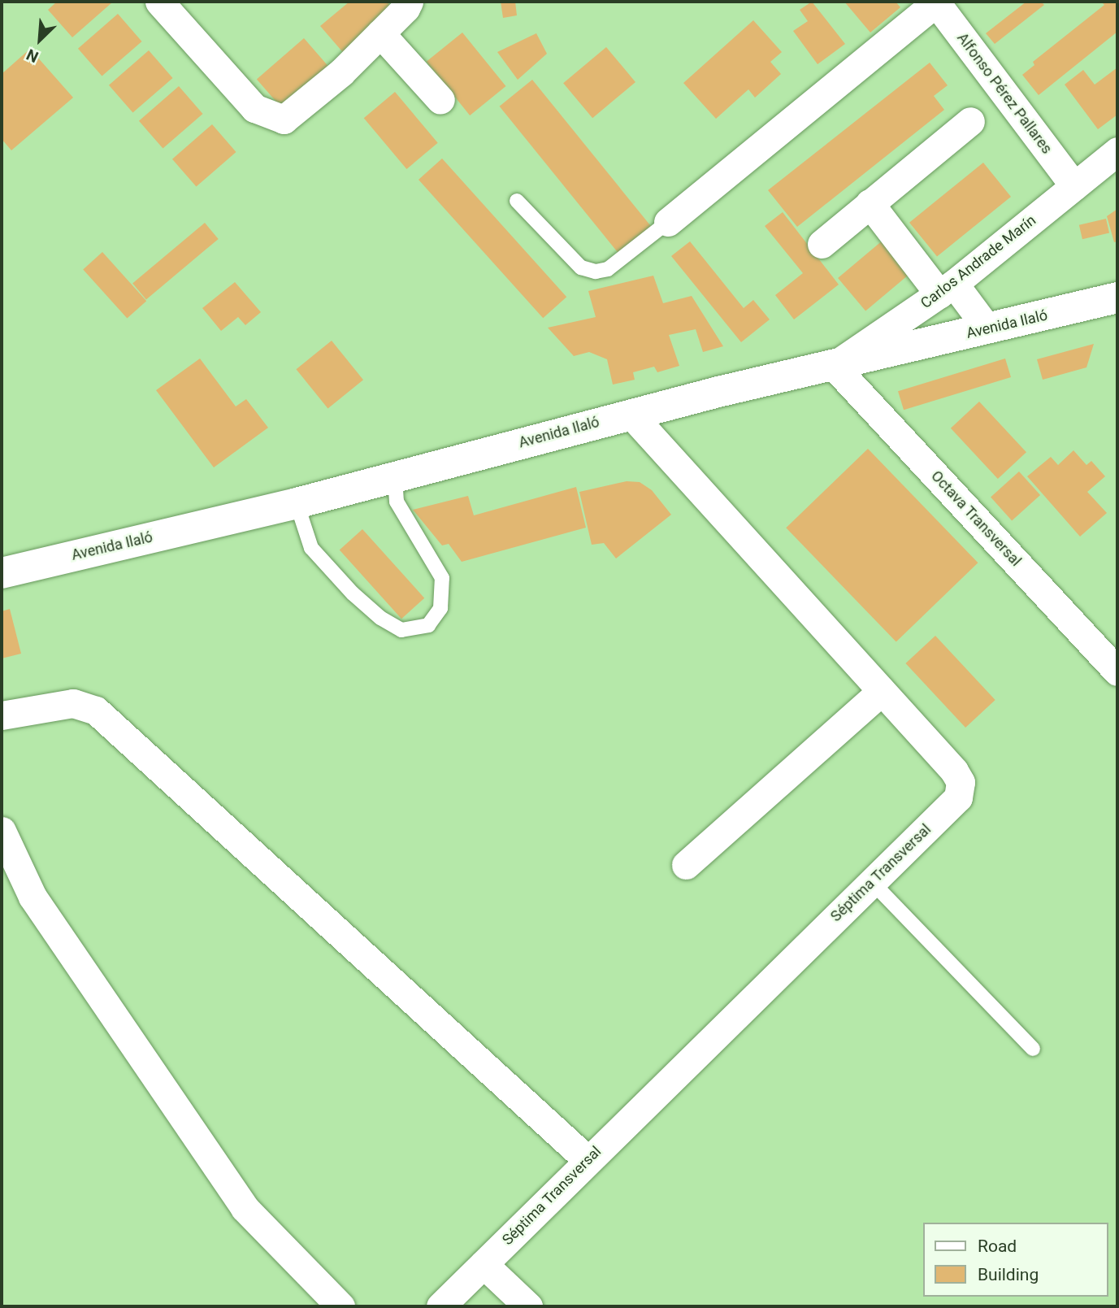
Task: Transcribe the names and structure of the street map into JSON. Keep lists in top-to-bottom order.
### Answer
{
  "streets": {
    "main road": ["Avenida Ilaló"],
    "street": [
      "Alfonso Pérez Pallares",
      "Carlos Andrade Marín",
      "Octava Transversal",
      "Séptima Transversal"
    ]
  },
  "crossings": [
    ["Alfonso Pérez Pallares", "Carlos Andrade Marín"],
    ["Carlos Andrade Marín", "Avenida Ilaló"],
    ["Carlos Andrade Marín", "Octava Transversal"],
    ["Avenida Ilaló", "Octava Transversal"],
    ["Avenida Ilaló", "Séptima Transversal"]
  ],
  "legend": ["Road", "Building"],
  "north": "bottom left"
}
